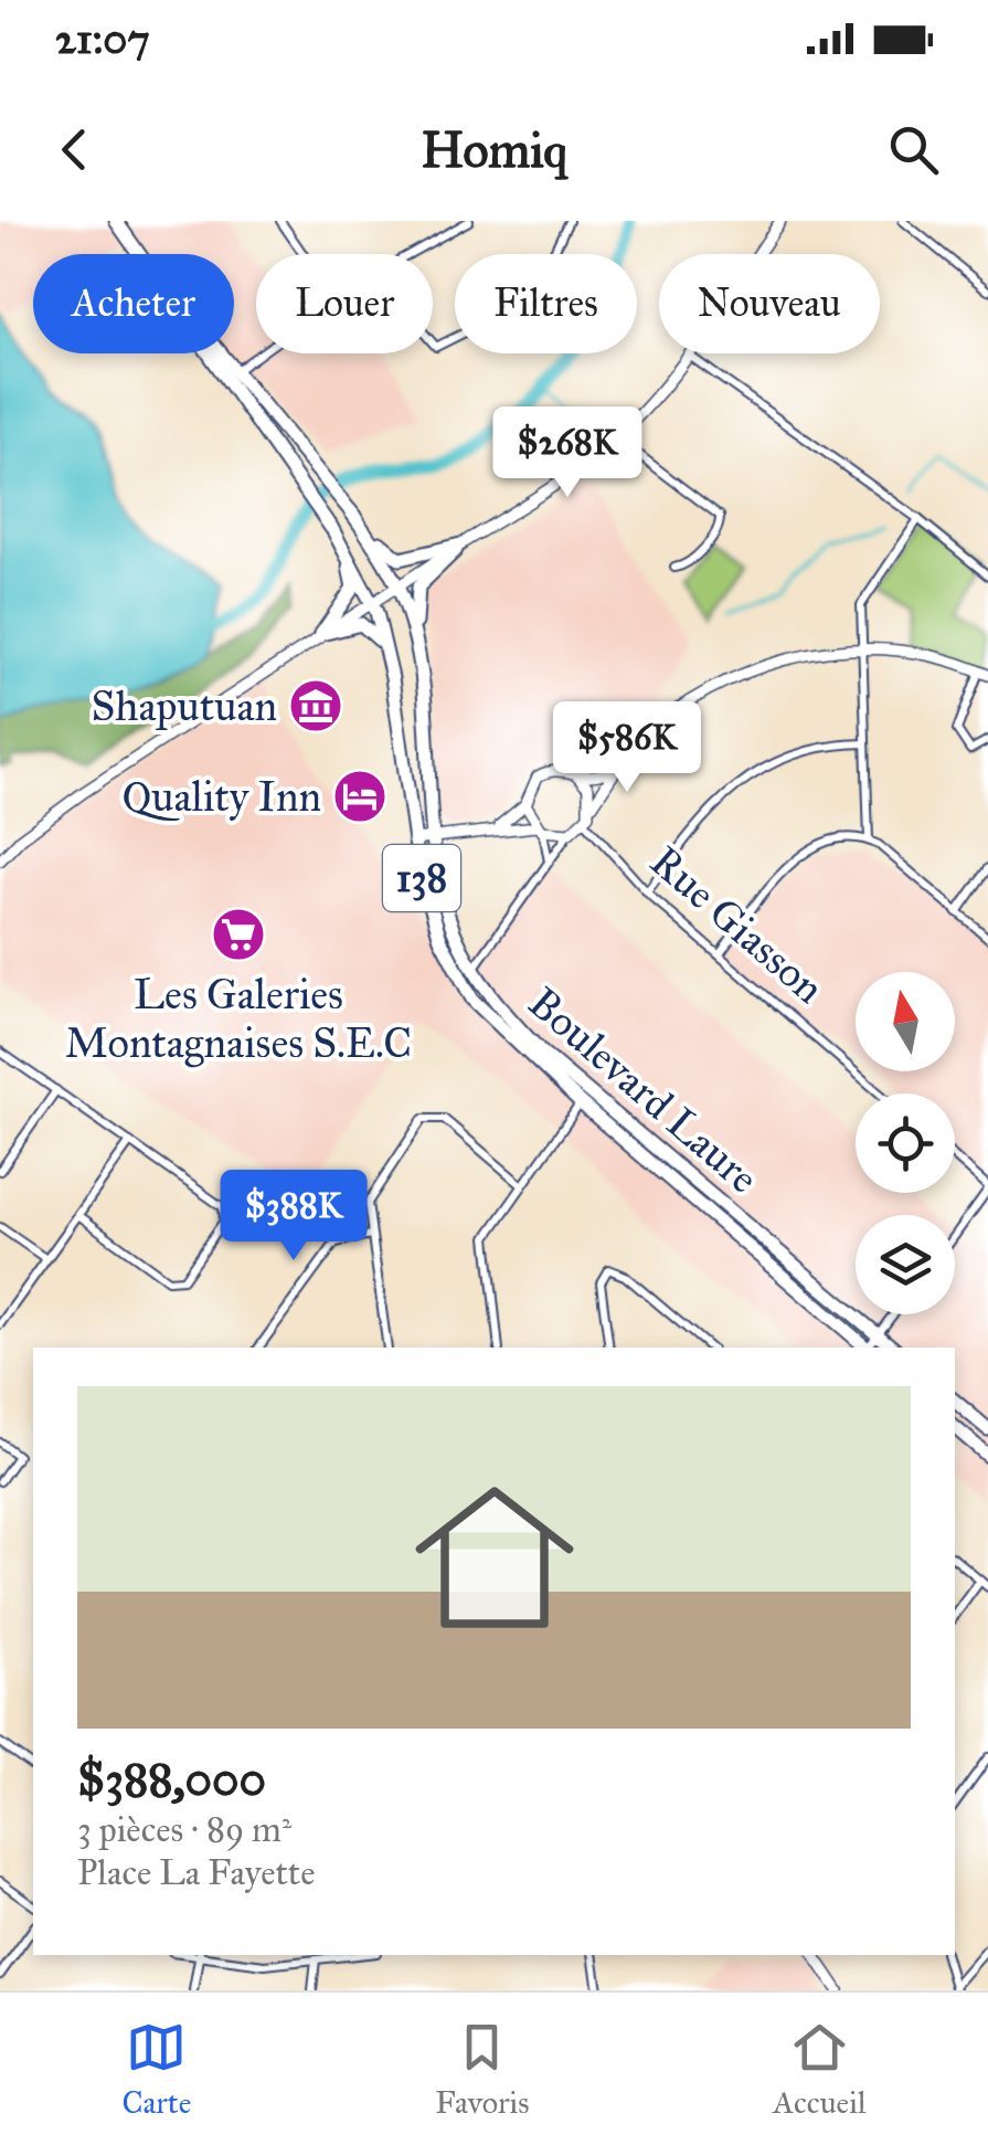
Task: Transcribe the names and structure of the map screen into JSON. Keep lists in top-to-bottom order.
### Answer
{
  "streets": {
    "highway": ["138", "Boulevard Laure"],
    "street": ["Rue Giasson"]
  },
  "crossings": [
    ["138", "Boulevard Laure"]
  ],
  "places": {
    "museum": ["Shaputuan"],
    "hotel": ["Quality Inn"],
    "supermarket": ["Les Galeries Montagnaises S.E.C"]
  },
  "north": "top",
  "page": {
    "status": "21:07",
    "header": "Homiq",
    "chip": [
      "Acheter",
      "Louer",
      "Filtres",
      "Nouveau"
    ],
    "price": ["$268K", "$586K", "$388K"],
    "list": [
      {
        "name": "$388,000",
        "note": "3 pièces · 89 m² · Place La Fayette"
      }
    ],
    "tabs": ["Carte", "Favoris", "Accueil"]
  }
}
